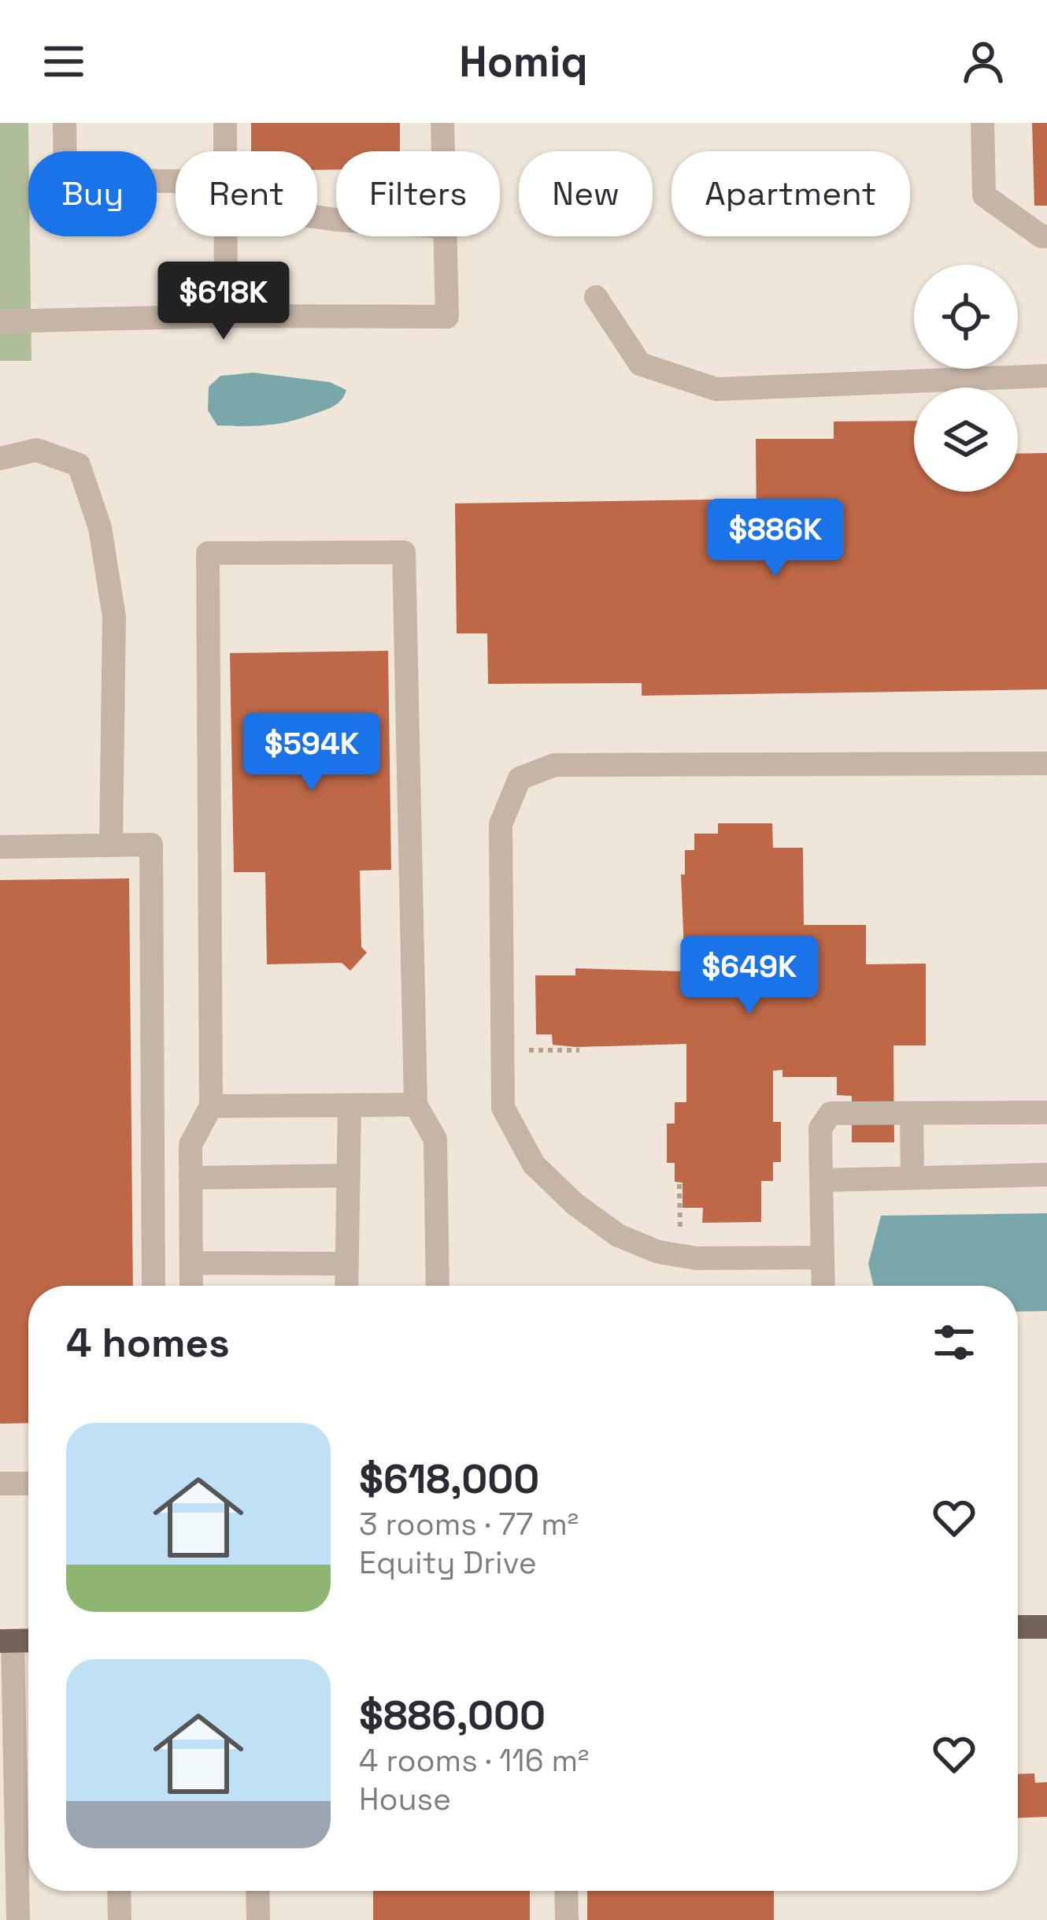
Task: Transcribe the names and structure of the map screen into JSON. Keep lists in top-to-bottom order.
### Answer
{
  "page": {
    "header": "Homiq",
    "chip": [
      "Buy",
      "Rent",
      "Filters",
      "New",
      "Apartment"
    ],
    "price": [
      "$618K",
      "$886K",
      "$594K",
      "$649K"
    ],
    "heading": "4 homes",
    "list": [
      {
        "name": "$618,000",
        "note": "3 rooms · 77 m² · Equity Drive"
      },
      {
        "name": "$886,000",
        "note": "4 rooms · 116 m² · House"
      }
    ]
  }
}
